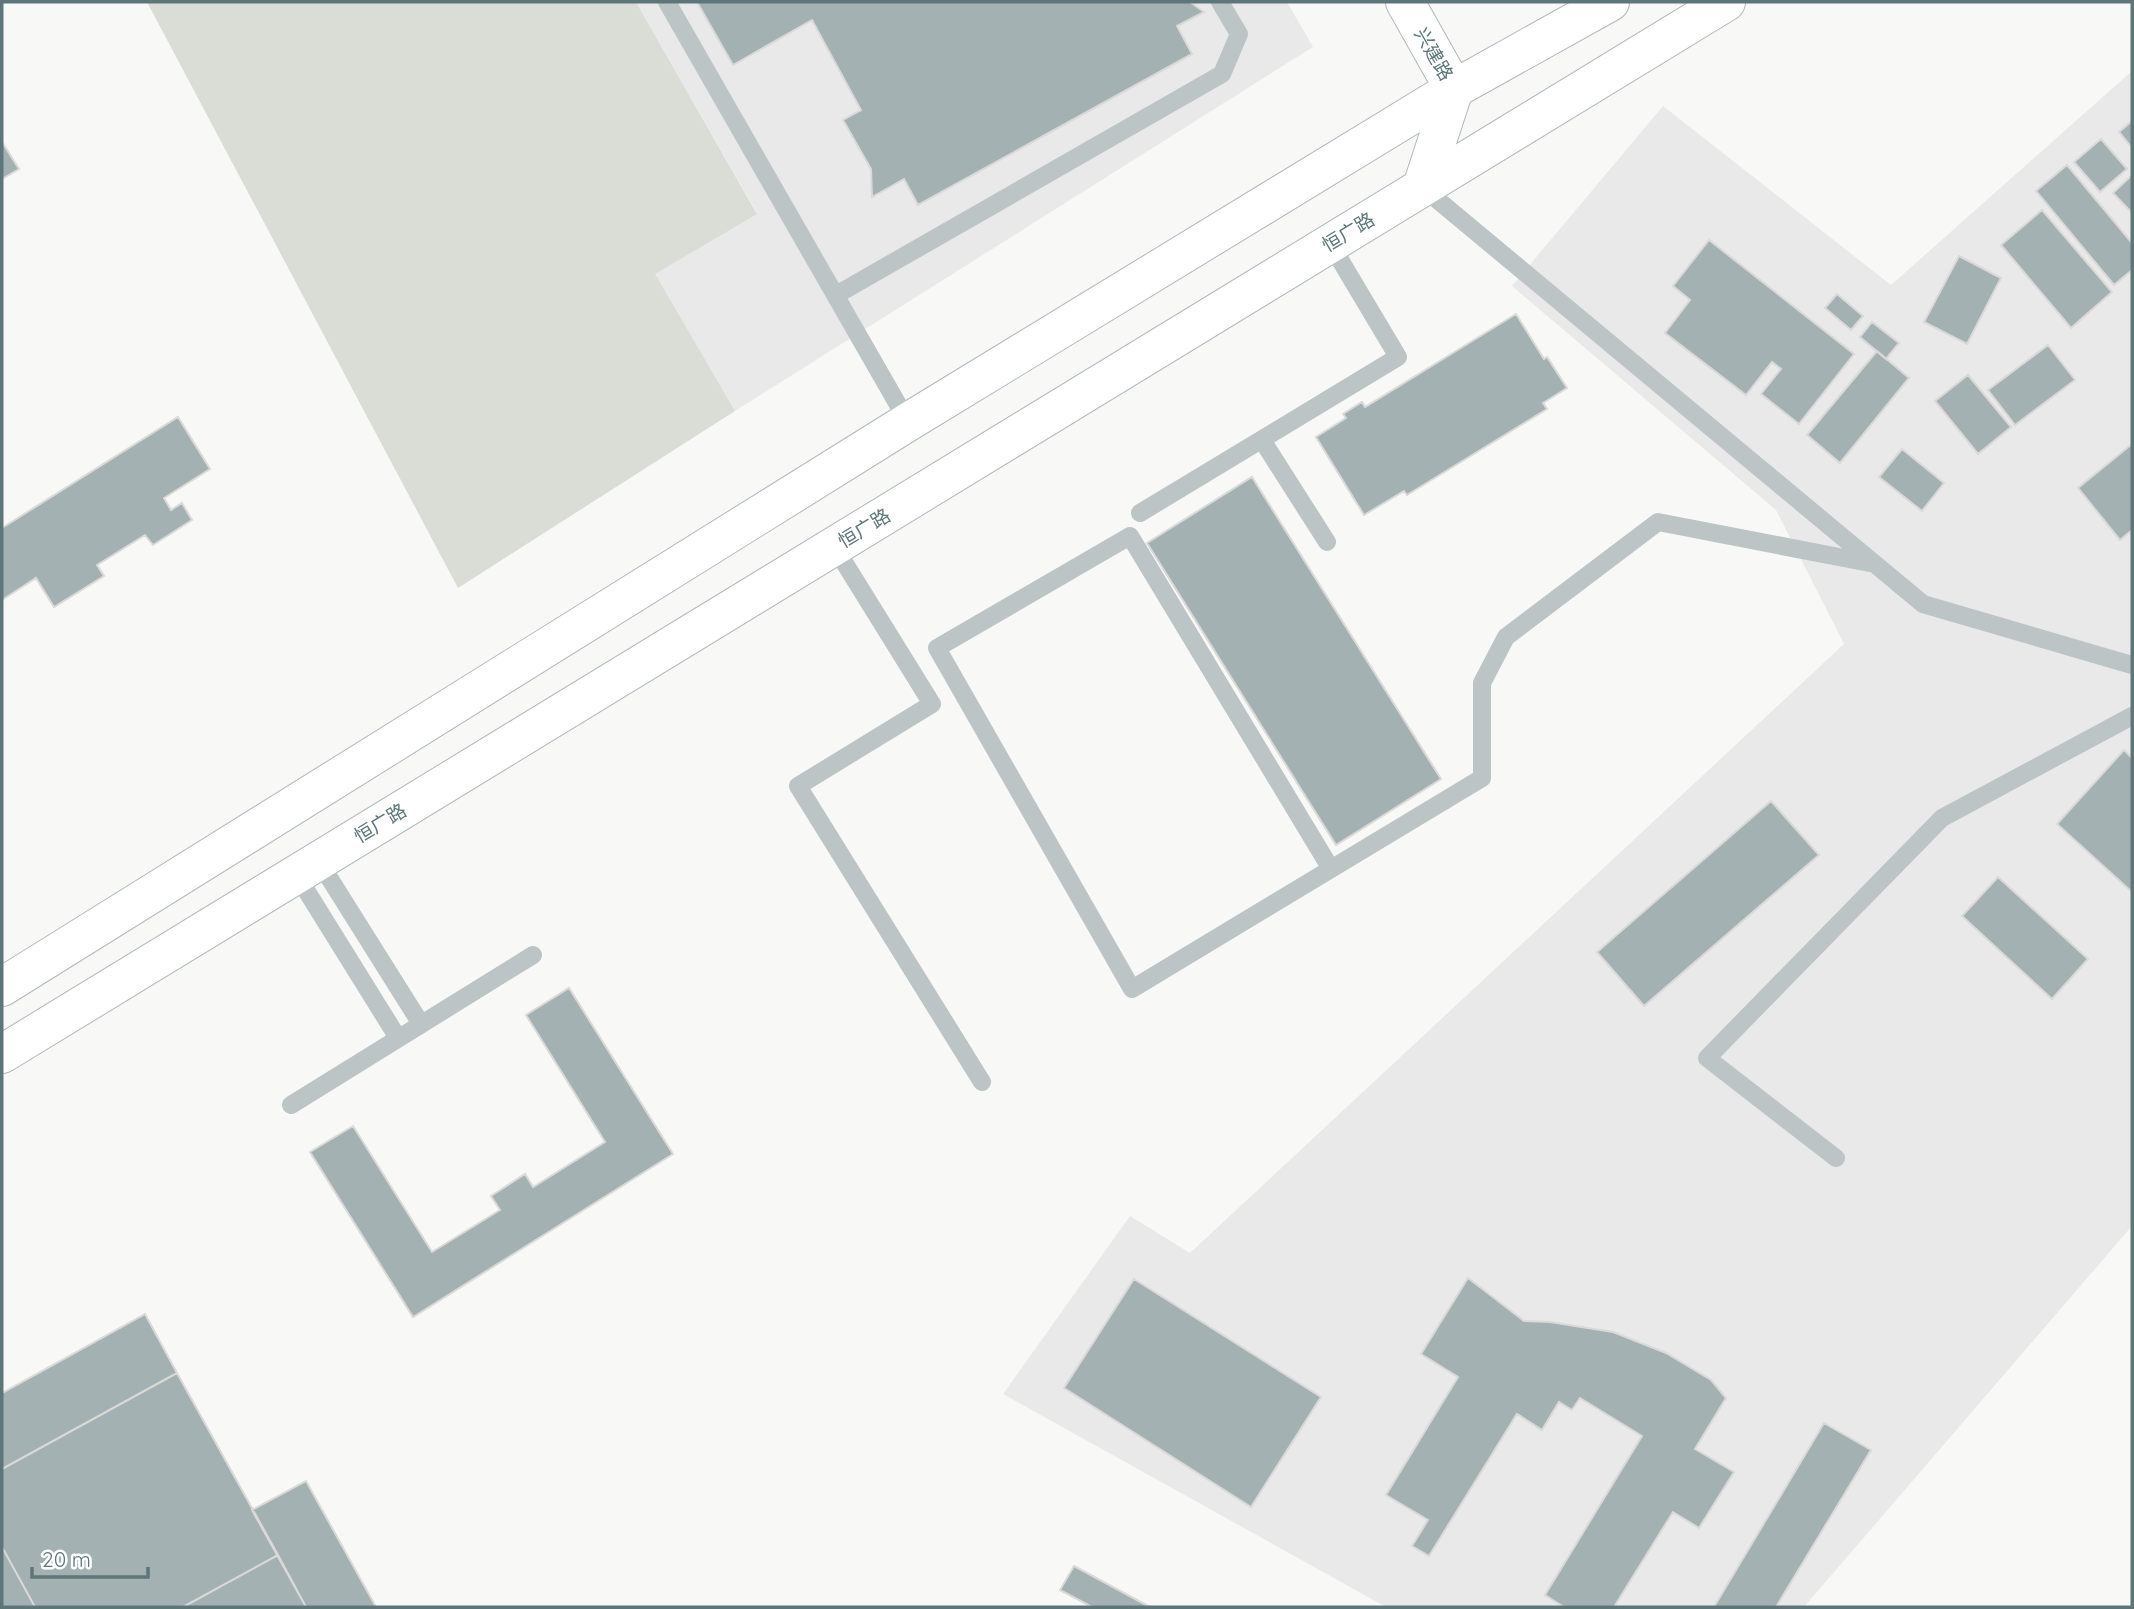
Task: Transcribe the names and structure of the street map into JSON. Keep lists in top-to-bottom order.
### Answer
{
  "streets": {
    "street": ["兴建路", "恒广路"]
  },
  "crossings": [
    ["兴建路", "恒广路"]
  ],
  "scale_bar": "20 m"
}
